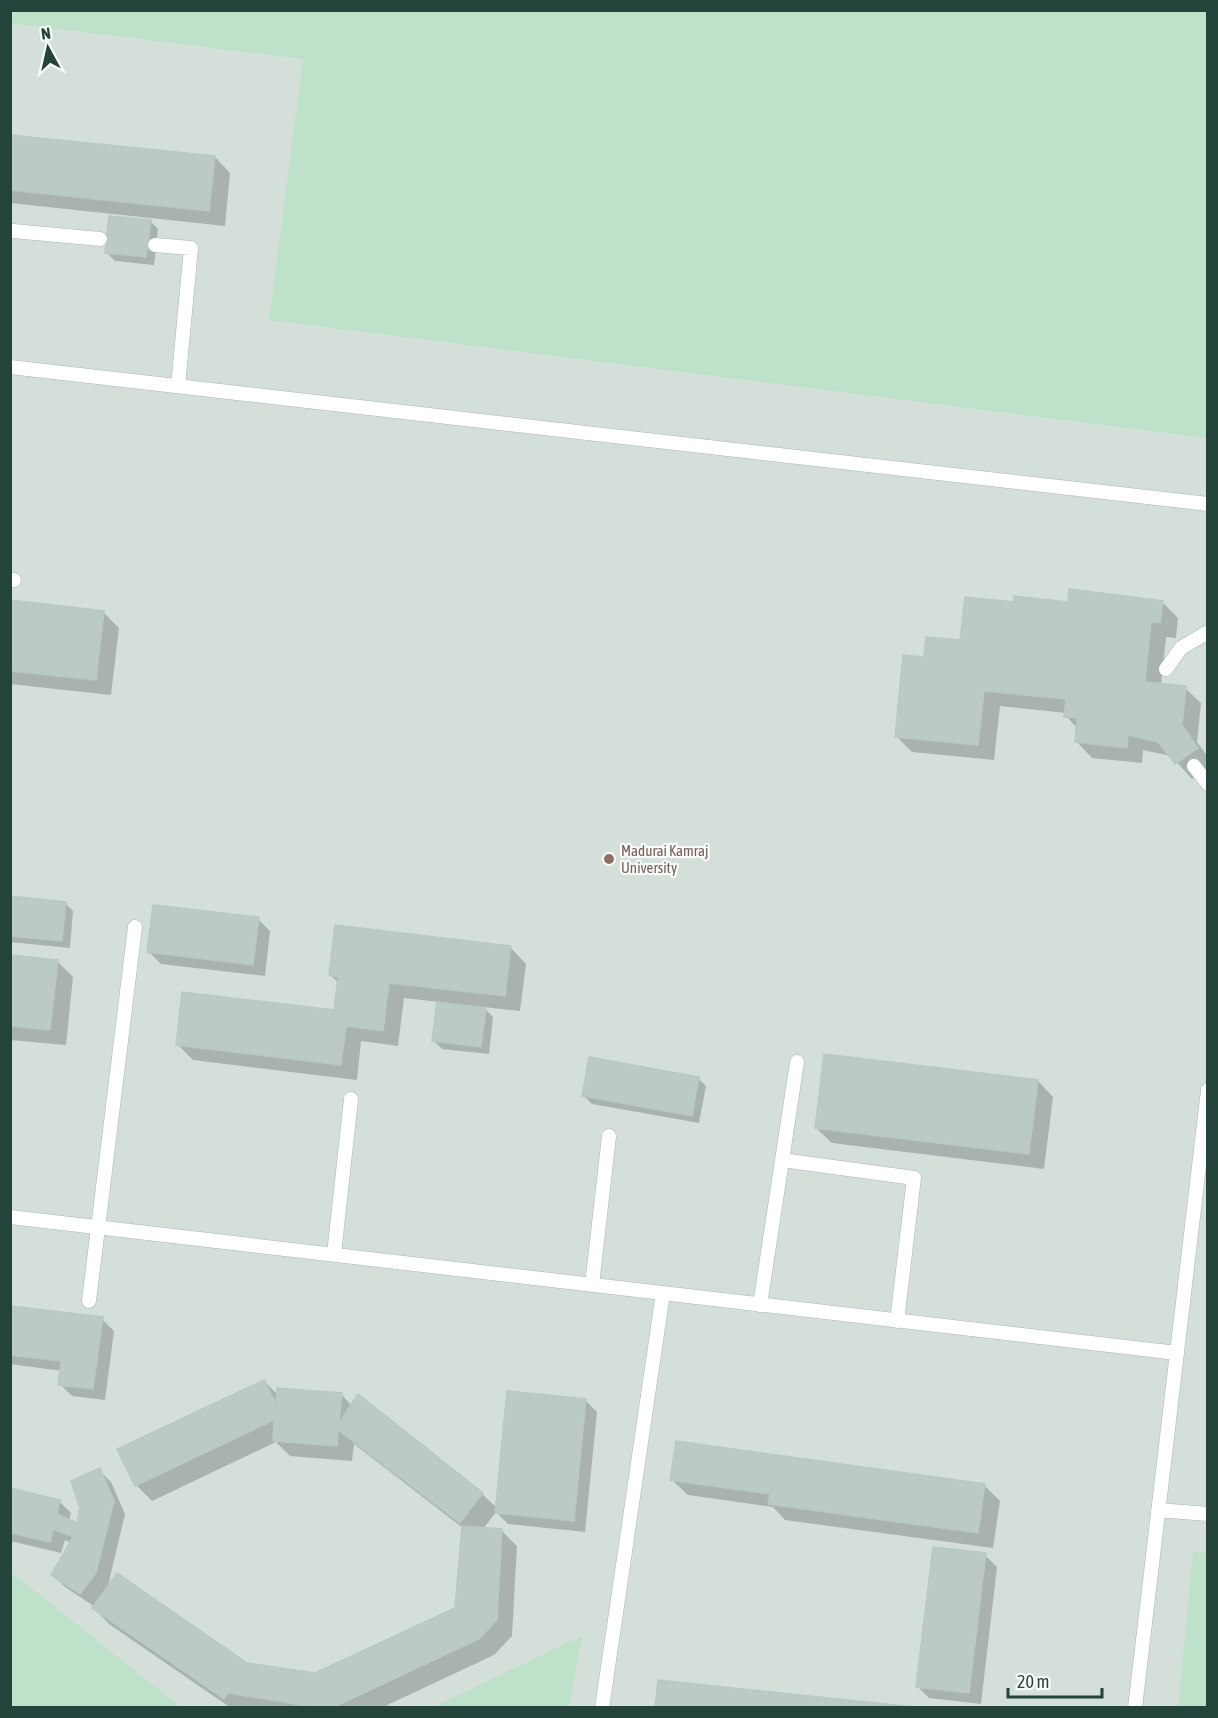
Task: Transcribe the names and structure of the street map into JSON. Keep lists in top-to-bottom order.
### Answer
{
  "places": ["Madurai Kamraj University"],
  "scale_bar": "20 m",
  "north": "top"
}
